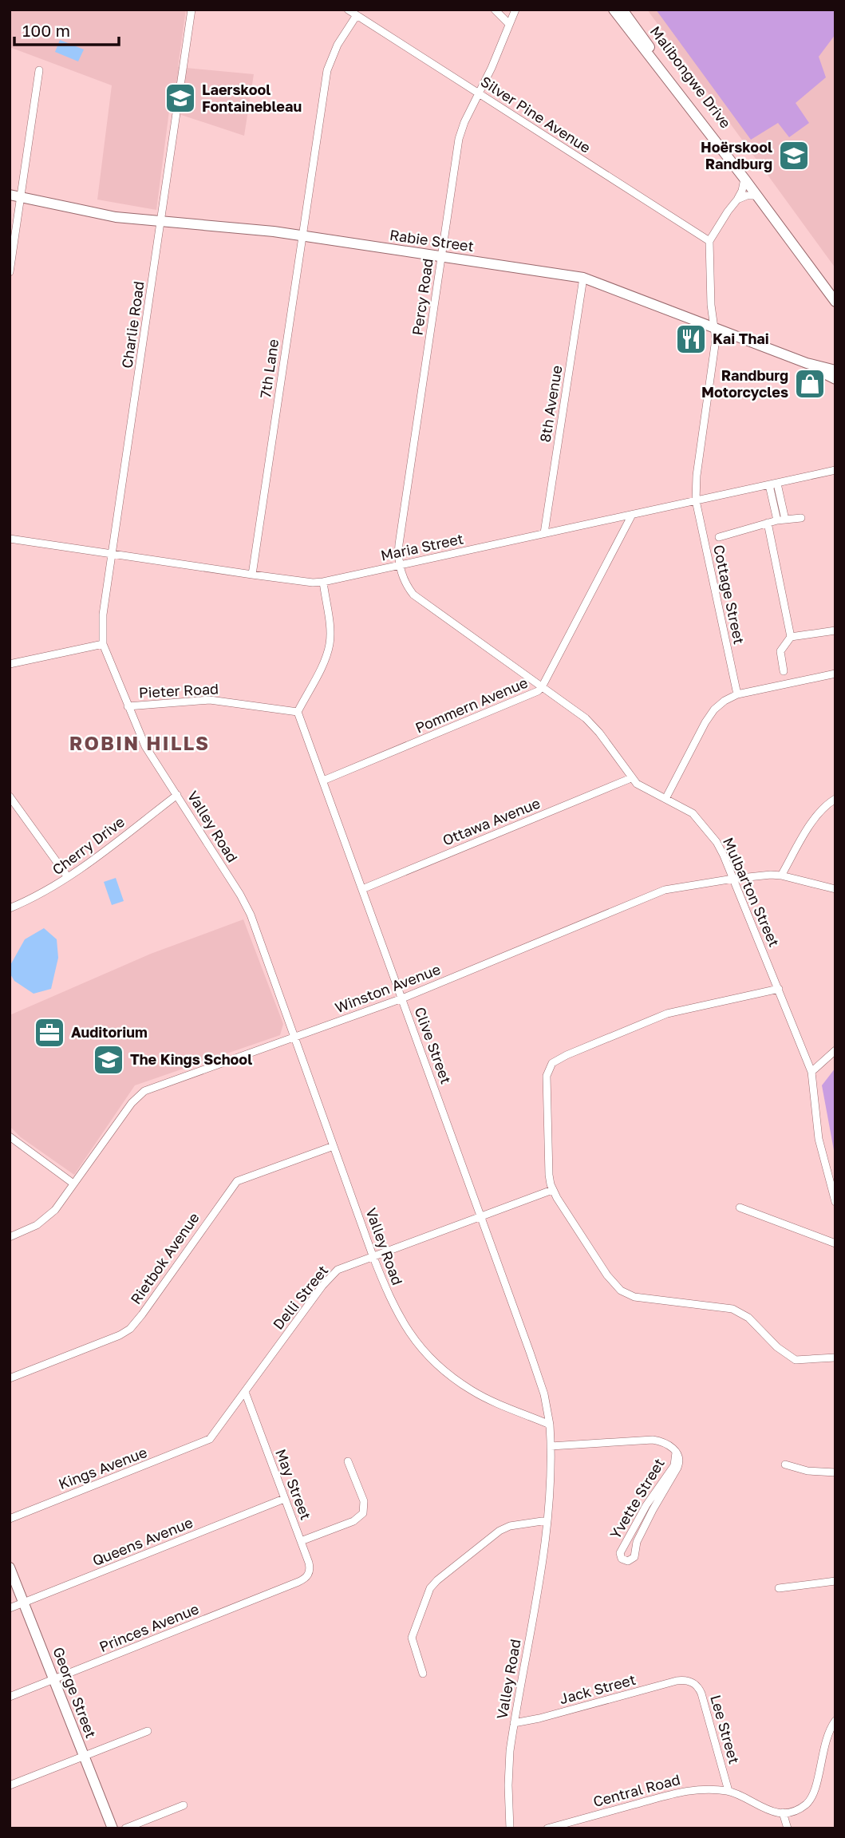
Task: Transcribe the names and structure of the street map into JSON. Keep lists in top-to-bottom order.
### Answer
{
  "streets": {
    "street": [
      "Malibongwe Drive",
      "Silver Pine Avenue",
      "Rabie Street",
      "Percy Road",
      "Charlie Road",
      "7th Lane",
      "8th Avenue",
      "Maria Street",
      "Cottage Street",
      "Pieter Road",
      "Pommern Avenue",
      "Ottawa Avenue",
      "Valley Road",
      "Cherry Drive",
      "Mulbarton Street",
      "Winston Avenue",
      "Clive Street",
      "Rietbok Avenue",
      "Delli Street",
      "Kings Avenue",
      "May Street",
      "Yvette Street",
      "Queens Avenue",
      "Princes Avenue",
      "Jack Street",
      "George Street",
      "Lee Street",
      "Central Road"
    ]
  },
  "crossings": [
    ["Silver Pine Avenue", "Percy Road"],
    ["Silver Pine Avenue", "7th Lane"],
    ["Silver Pine Avenue", "Cottage Street"],
    ["Rabie Street", "Percy Road"],
    ["Rabie Street", "Charlie Road"],
    ["Rabie Street", "7th Lane"],
    ["Rabie Street", "8th Avenue"],
    ["Rabie Street", "Cottage Street"],
    ["Percy Road", "Maria Street"],
    ["Percy Road", "Mulbarton Street"],
    ["Charlie Road", "Maria Street"],
    ["Charlie Road", "Valley Road"],
    ["7th Lane", "Maria Street"],
    ["8th Avenue", "Maria Street"],
    ["Maria Street", "Cottage Street"],
    ["Maria Street", "Pommern Avenue"],
    ["Maria Street", "Mulbarton Street"],
    ["Pieter Road", "Valley Road"],
    ["Pieter Road", "Clive Street"],
    ["Pommern Avenue", "Mulbarton Street"],
    ["Pommern Avenue", "Clive Street"],
    ["Ottawa Avenue", "Mulbarton Street"],
    ["Ottawa Avenue", "Clive Street"],
    ["Valley Road", "Cherry Drive"],
    ["Valley Road", "Winston Avenue"],
    ["Valley Road", "Clive Street"],
    ["Valley Road", "Rietbok Avenue"],
    ["Valley Road", "Delli Street"],
    ["Valley Road", "Yvette Street"],
    ["Valley Road", "Jack Street"],
    ["Mulbarton Street", "Winston Avenue"],
    ["Winston Avenue", "Clive Street"],
    ["Clive Street", "Delli Street"],
    ["Delli Street", "Kings Avenue"],
    ["Delli Street", "May Street"],
    ["May Street", "Queens Avenue"],
    ["May Street", "Princes Avenue"],
    ["Queens Avenue", "George Street"],
    ["Princes Avenue", "George Street"],
    ["Jack Street", "Lee Street"],
    ["Lee Street", "Central Road"]
  ],
  "districts": ["ROBIN HILLS"],
  "places": {
    "school or university": ["Laerskool Fontainebleau", "Hoërskool Randburg", "The Kings School"],
    "restaurant": ["Kai Thai"],
    "shop": ["Randburg Motorcycles"],
    "office": ["Auditorium"]
  },
  "scale_bar": "100 m"
}
